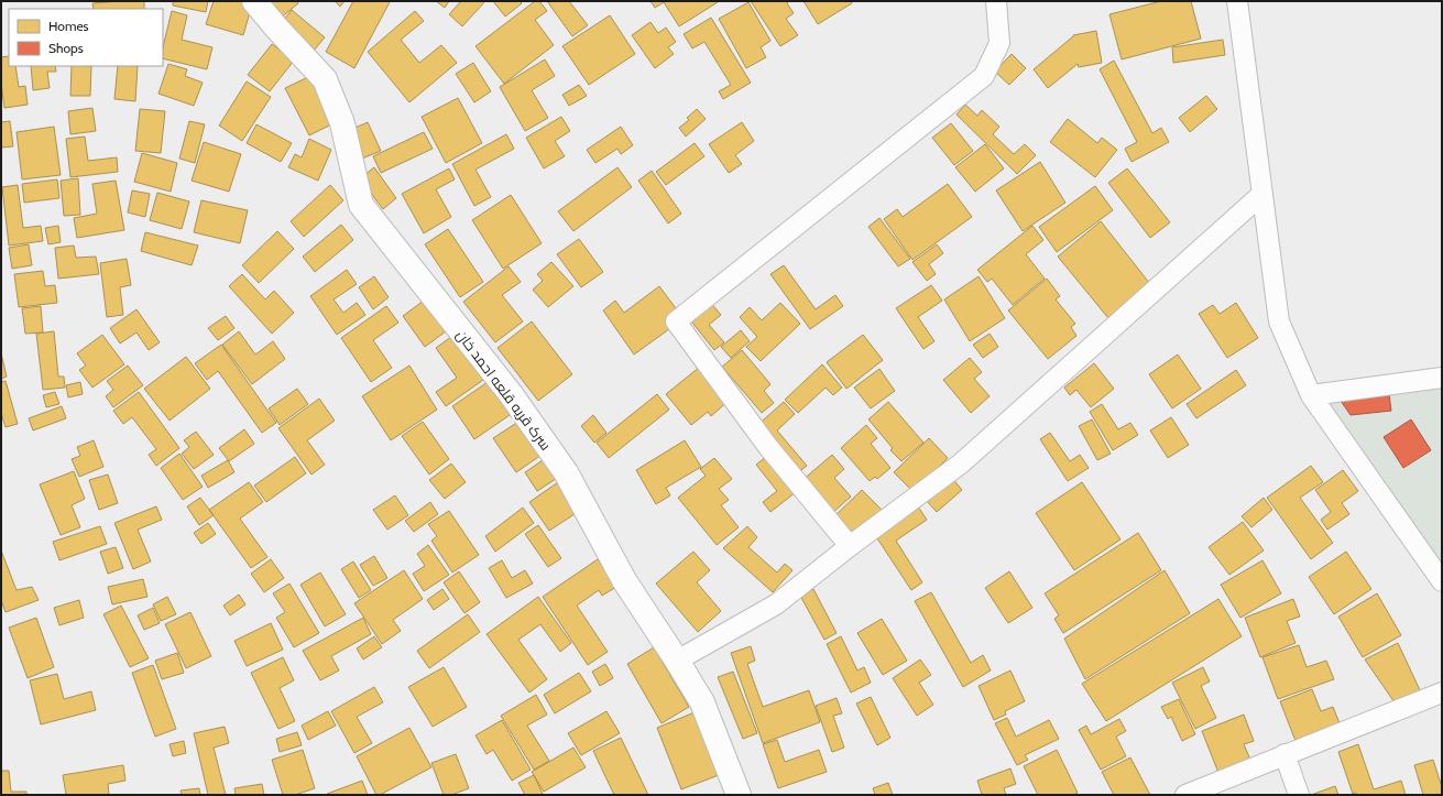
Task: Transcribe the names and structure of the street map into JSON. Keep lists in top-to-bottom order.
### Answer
{
  "streets": {
    "street": ["سرک قریه قلعه احمد خان"]
  },
  "legend": ["Homes", "Shops"]
}
